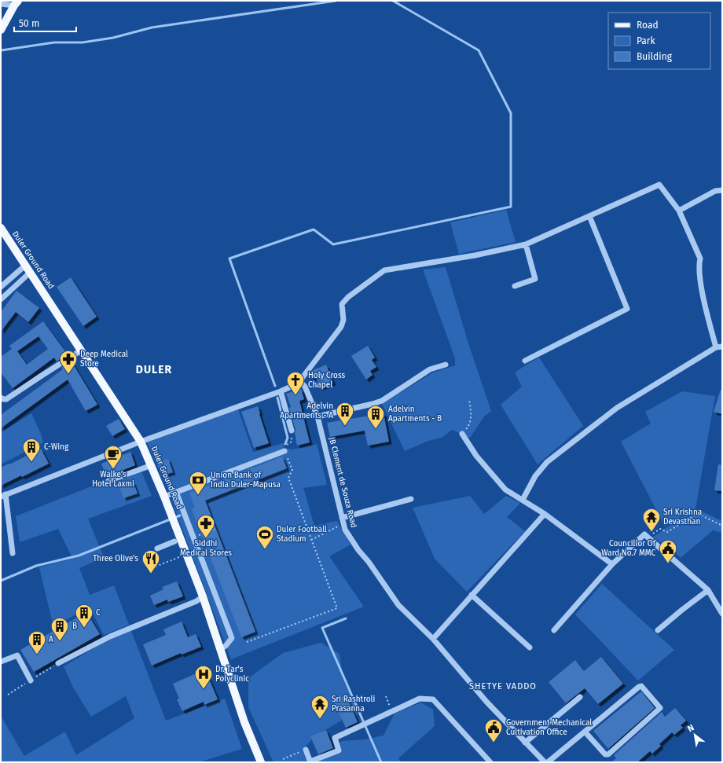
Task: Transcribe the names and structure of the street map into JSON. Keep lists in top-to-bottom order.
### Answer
{
  "streets": {
    "main road": ["Duler Ground Road"],
    "street": ["JB Clement de Souza Road"]
  },
  "districts": ["DULER", "SHETYE VADDO"],
  "places": {
    "pharmacy": ["Deep Medical Store", "Siddhi Medical Stores"],
    "church": ["Holy Cross Chapel"],
    "building": [
      "Adelvin Apartments - A",
      "Adelvin Apartments - B",
      "C-Wing",
      "C",
      "B",
      "A"
    ],
    "cafe": ["Walke’s Hotel Laxmi"],
    "bank": ["Union Bank of India Duler-Mapusa"],
    "temple": ["Sri Krishna Devasthan", "Sri Rashtroli Prasanna"],
    "sports": ["Duler Football Stadium"],
    "public building": ["Councillor Of Ward No.7 MMC", "Government Mechanical Cultivation Office"],
    "restaurant": ["Three Olive's"],
    "hospital": ["Dr. Tar's Polyclinic"]
  },
  "legend": ["Road", "Park", "Building"],
  "scale_bar": "50 m",
  "north": "top left"
}
